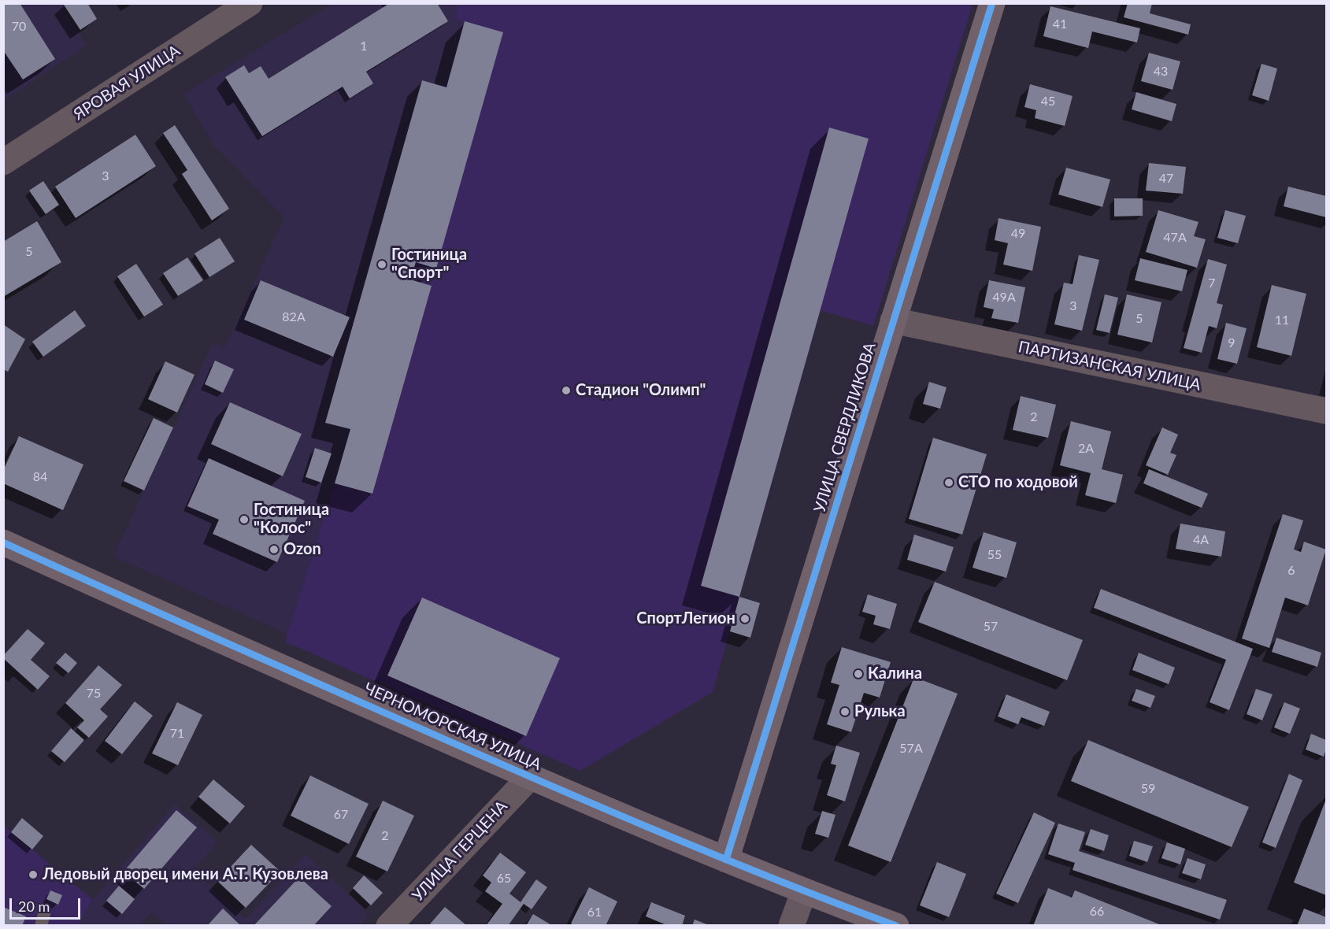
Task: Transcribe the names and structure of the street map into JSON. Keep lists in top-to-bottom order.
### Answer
{
  "streets": {
    "street": [
      "ЯРОВАЯ УЛИЦА",
      "ПАРТИЗАНСКАЯ УЛИЦА",
      "УЛИЦА СВЕРДЛИКОВА",
      "ЧЕРНОМОРСКАЯ УЛИЦА",
      "УЛИЦА ГЕРЦЕНА"
    ]
  },
  "crossings": [
    ["ПАРТИЗАНСКАЯ УЛИЦА", "УЛИЦА СВЕРДЛИКОВА"],
    ["УЛИЦА СВЕРДЛИКОВА", "ЧЕРНОМОРСКАЯ УЛИЦА"],
    ["ЧЕРНОМОРСКАЯ УЛИЦА", "УЛИЦА ГЕРЦЕНА"]
  ],
  "places": [
    "Гостиница \"Спорт\"",
    "Стадион \"Олимп\"",
    "СТО по ходовой",
    "Гостиница \"Колос\"",
    "Ozon",
    "СпортЛегион",
    "Калина",
    "Рулька",
    "Ледовый дворец имени А.Т. Кузовлева"
  ],
  "house_numbers": [
    "41",
    "70",
    "1",
    "43",
    "45",
    "3",
    "47",
    "49",
    "47А",
    "5",
    "7",
    "49А",
    "3",
    "82А",
    "5",
    "11",
    "9",
    "2",
    "2А",
    "84",
    "4А",
    "55",
    "6",
    "57",
    "75",
    "71",
    "57А",
    "59",
    "67",
    "2",
    "65",
    "66",
    "61"
  ],
  "scale_bar": "20 m"
}
